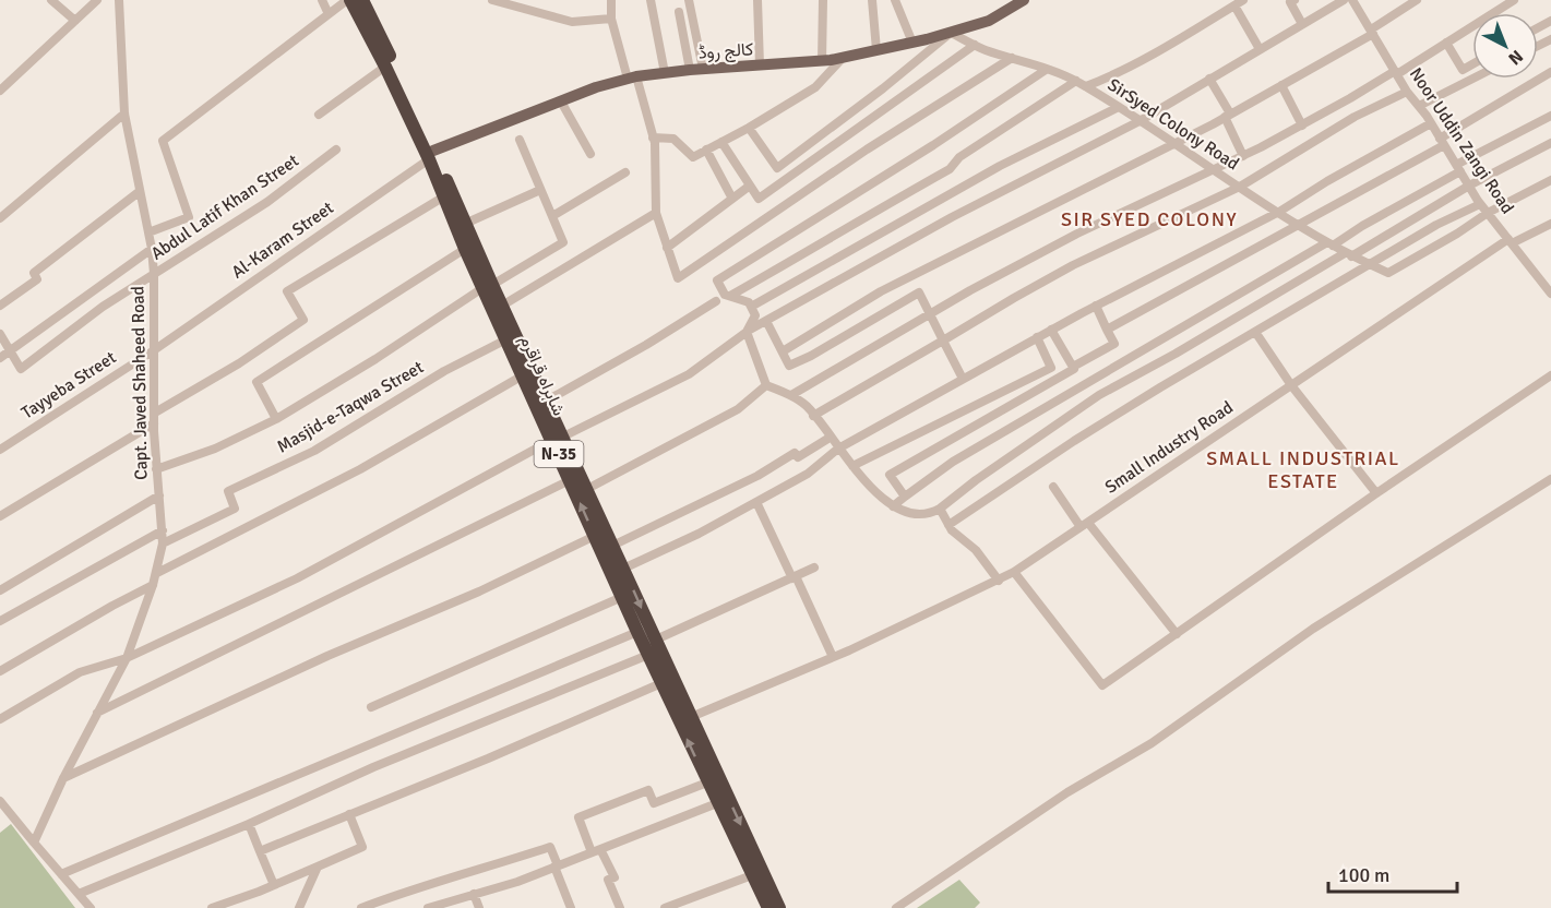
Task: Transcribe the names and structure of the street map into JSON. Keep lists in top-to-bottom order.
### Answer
{
  "streets": {
    "highway": ["شاہراہ قراقرم", "N-35"],
    "main road": ["کالج روڈ"],
    "street": [
      "SirSyed Colony Road",
      "Noor Uddin Zangi Road",
      "Abdul Latif Khan Street",
      "Al-Karam Street",
      "Capt. Javed Shaheed Road",
      "Tayyeba Street",
      "Masjid-e-Taqwa Street",
      "Small Industry Road"
    ]
  },
  "crossings": [
    ["کالج روڈ", "SirSyed Colony Road"],
    ["کالج روڈ", "Al-Karam Street"],
    ["کالج روڈ", "شاہراہ قراقرم"],
    ["SirSyed Colony Road", "Noor Uddin Zangi Road"],
    ["Noor Uddin Zangi Road", "Small Industry Road"],
    ["Abdul Latif Khan Street", "Capt. Javed Shaheed Road"],
    ["Al-Karam Street", "شاہراہ قراقرم"],
    ["Al-Karam Street", "Capt. Javed Shaheed Road"],
    ["Al-Karam Street", "Tayyeba Street"],
    ["شاہراہ قراقرم", "Masjid-e-Taqwa Street"],
    ["شاہراہ قراقرم", "Small Industry Road"],
    ["Capt. Javed Shaheed Road", "Tayyeba Street"],
    ["Capt. Javed Shaheed Road", "Masjid-e-Taqwa Street"]
  ],
  "districts": ["SIR SYED COLONY", "SMALL INDUSTRIAL ESTATE"],
  "scale_bar": "100 m",
  "north": "bottom right"
}
